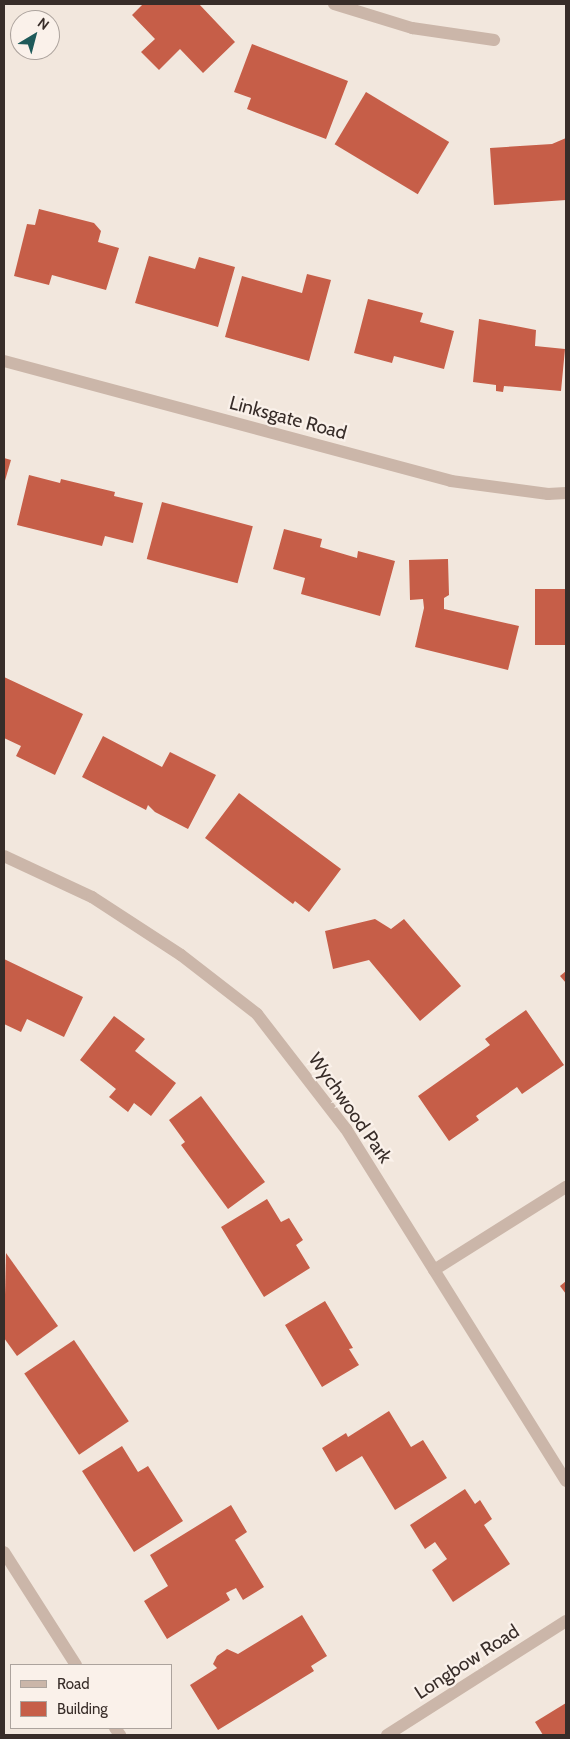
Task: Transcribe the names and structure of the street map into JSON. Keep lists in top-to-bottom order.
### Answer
{
  "streets": {
    "street": ["Linksgate Road", "Wychwood Park", "Longbow Road"]
  },
  "legend": ["Road", "Building"],
  "north": "top right"
}
